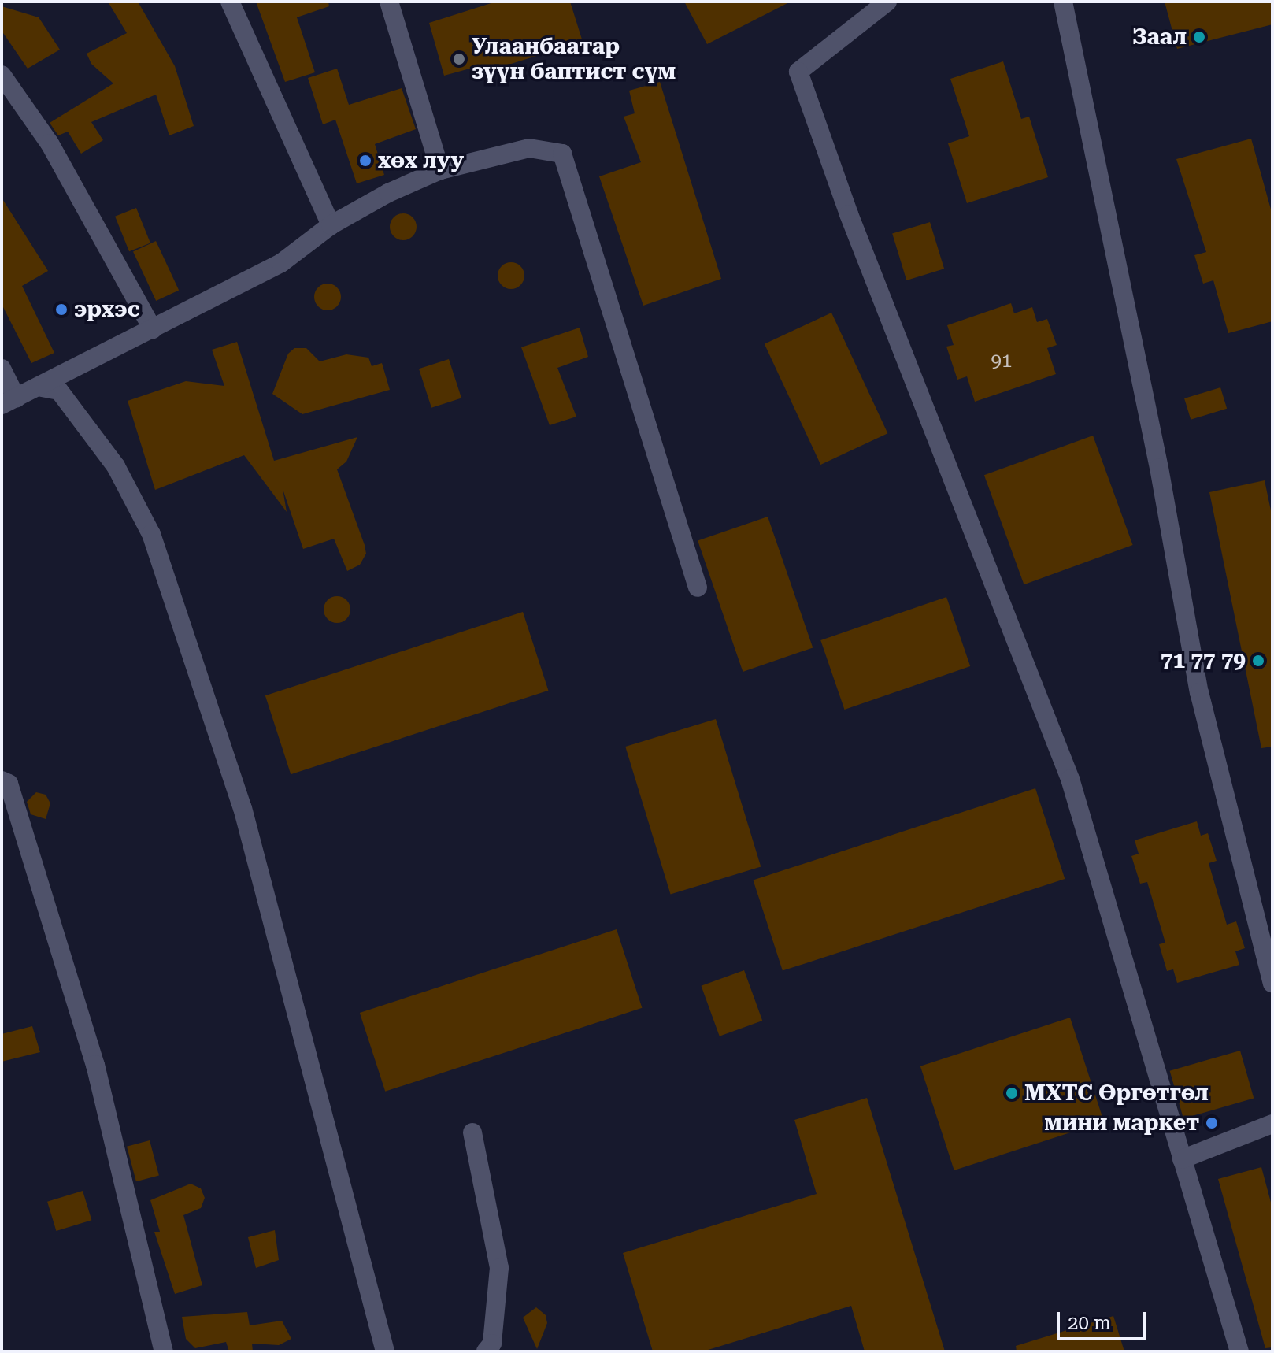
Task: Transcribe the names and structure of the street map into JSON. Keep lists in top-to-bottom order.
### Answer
{
  "places": [
    "Заал",
    "Улаанбаатар зүүн баптист сүм",
    "хөх луу",
    "эрхэс",
    "71 77 79",
    "МХТС Өргөтгөл",
    "мини маркет"
  ],
  "house_numbers": ["91"],
  "scale_bar": "20 m"
}
